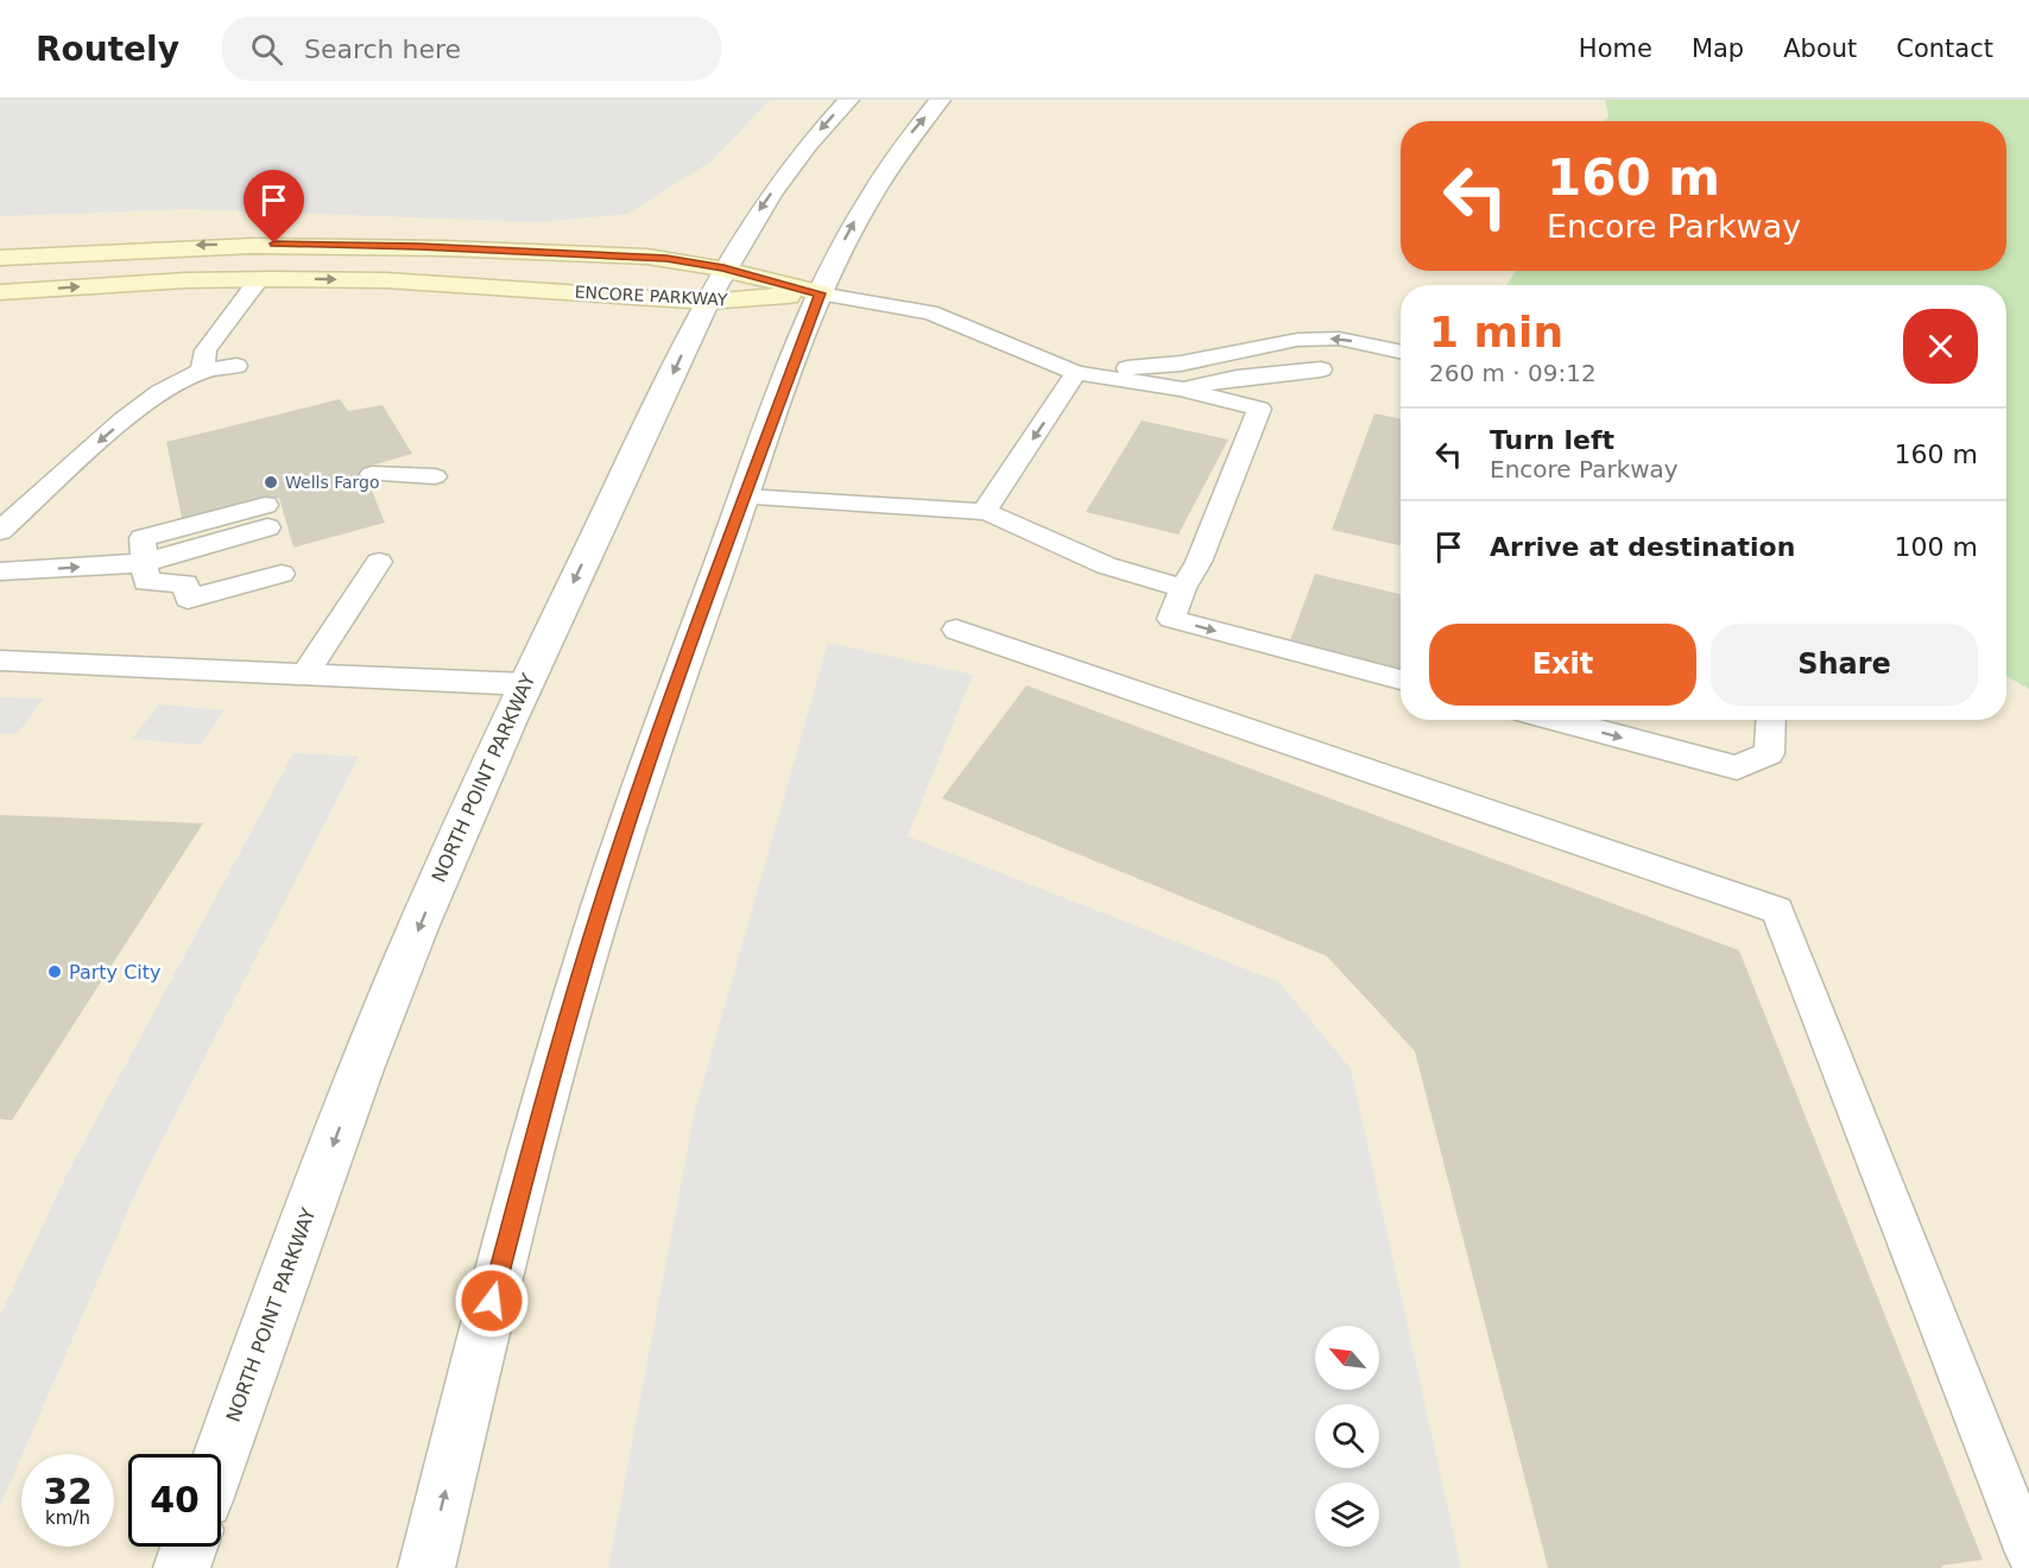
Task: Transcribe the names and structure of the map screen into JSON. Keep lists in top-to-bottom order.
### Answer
{
  "streets": {
    "main road": ["ENCORE PARKWAY"],
    "street": ["NORTH POINT PARKWAY"]
  },
  "crossings": [
    ["ENCORE PARKWAY", "NORTH POINT PARKWAY"]
  ],
  "places": ["Wells Fargo", "Party City"],
  "north": "top left",
  "page": {
    "header": "Routely",
    "search": "Search here",
    "nav": [
      "Home",
      "Map",
      "About",
      "Contact"
    ],
    "turn": ["160 m", "Encore Parkway"],
    "heading": ["1 min", "260 m · 09:12"],
    "list": [
      {
        "name": "Turn left",
        "note": "Encore Parkway",
        "value": "160 m"
      },
      {
        "name": "Arrive at destination",
        "value": "100 m"
      }
    ],
    "buttons": ["Exit", "Share"],
    "speed": "32 km/h",
    "limit": "40"
  }
}
